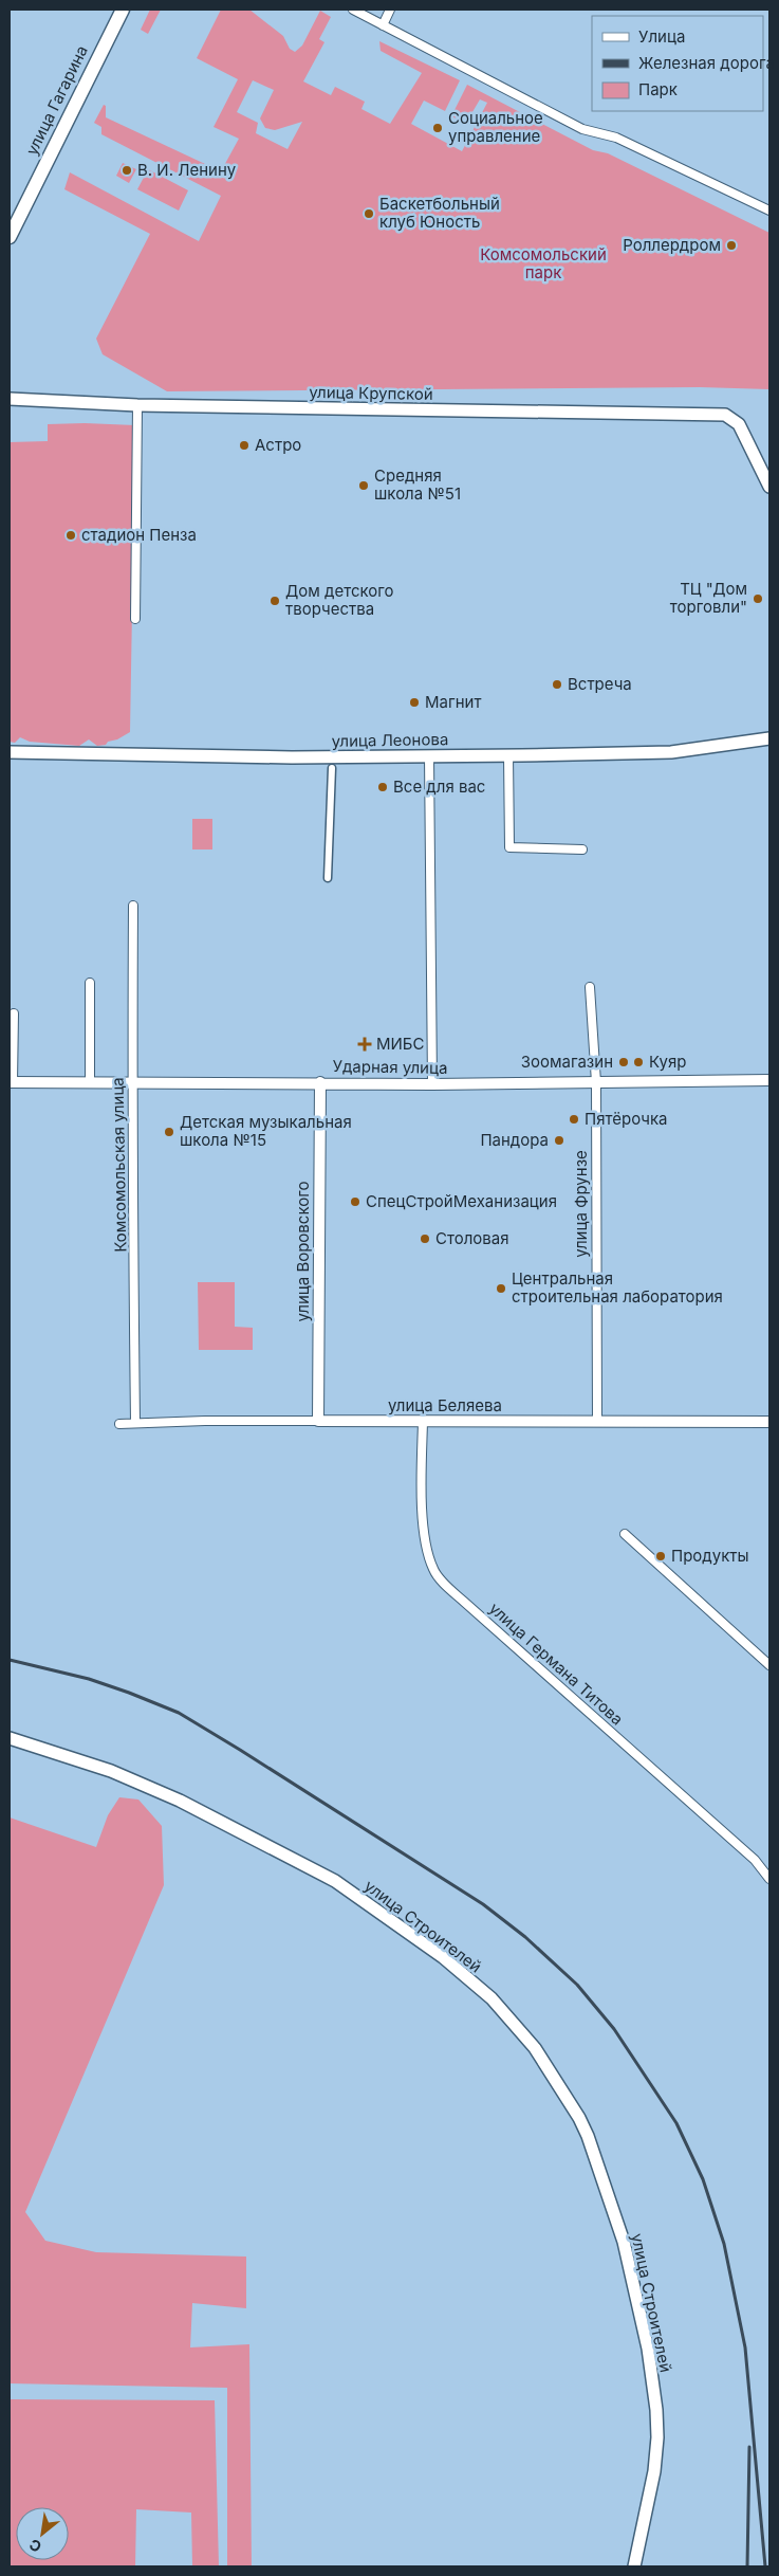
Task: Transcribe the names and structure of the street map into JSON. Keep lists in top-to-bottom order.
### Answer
{
  "streets": {
    "main road": [
      "улица Гагарина",
      "улица Крупской",
      "улица Леонова",
      "улица Строителей"
    ],
    "street": [
      "Ударная улица",
      "Комсомольская улица",
      "улица Фрунзе",
      "улица Воровского",
      "улица Беляева",
      "улица Германа Титова"
    ]
  },
  "crossings": [
    ["Ударная улица", "Комсомольская улица"],
    ["Ударная улица", "улица Фрунзе"],
    ["Ударная улица", "улица Воровского"],
    ["Комсомольская улица", "улица Беляева"],
    ["улица Фрунзе", "улица Беляева"],
    ["улица Воровского", "улица Беляева"],
    ["улица Беляева", "улица Германа Титова"]
  ],
  "parks": ["Комсомольский парк"],
  "places": {
    "other": [
      "Социальное управление",
      "В. И. Ленину",
      "Баскетбольный клуб Юность",
      "Роллердром",
      "Астро",
      "Средняя школа №51",
      "стадион Пенза",
      "ТЦ \"Дом торговли\"",
      "Дом детского творчества",
      "Встреча",
      "Магнит",
      "Все для вас",
      "Зоомагазин",
      "Куяр",
      "Пятёрочка",
      "Детская музыкальная школа №15",
      "Пандора",
      "СпецСтройМеханизация",
      "Столовая",
      "Центральная строительная лаборатория",
      "Продукты"
    ],
    "health": ["МИБС"]
  },
  "legend": ["Улица", "Железная дорога", "Парк"],
  "north": "bottom left"
}
